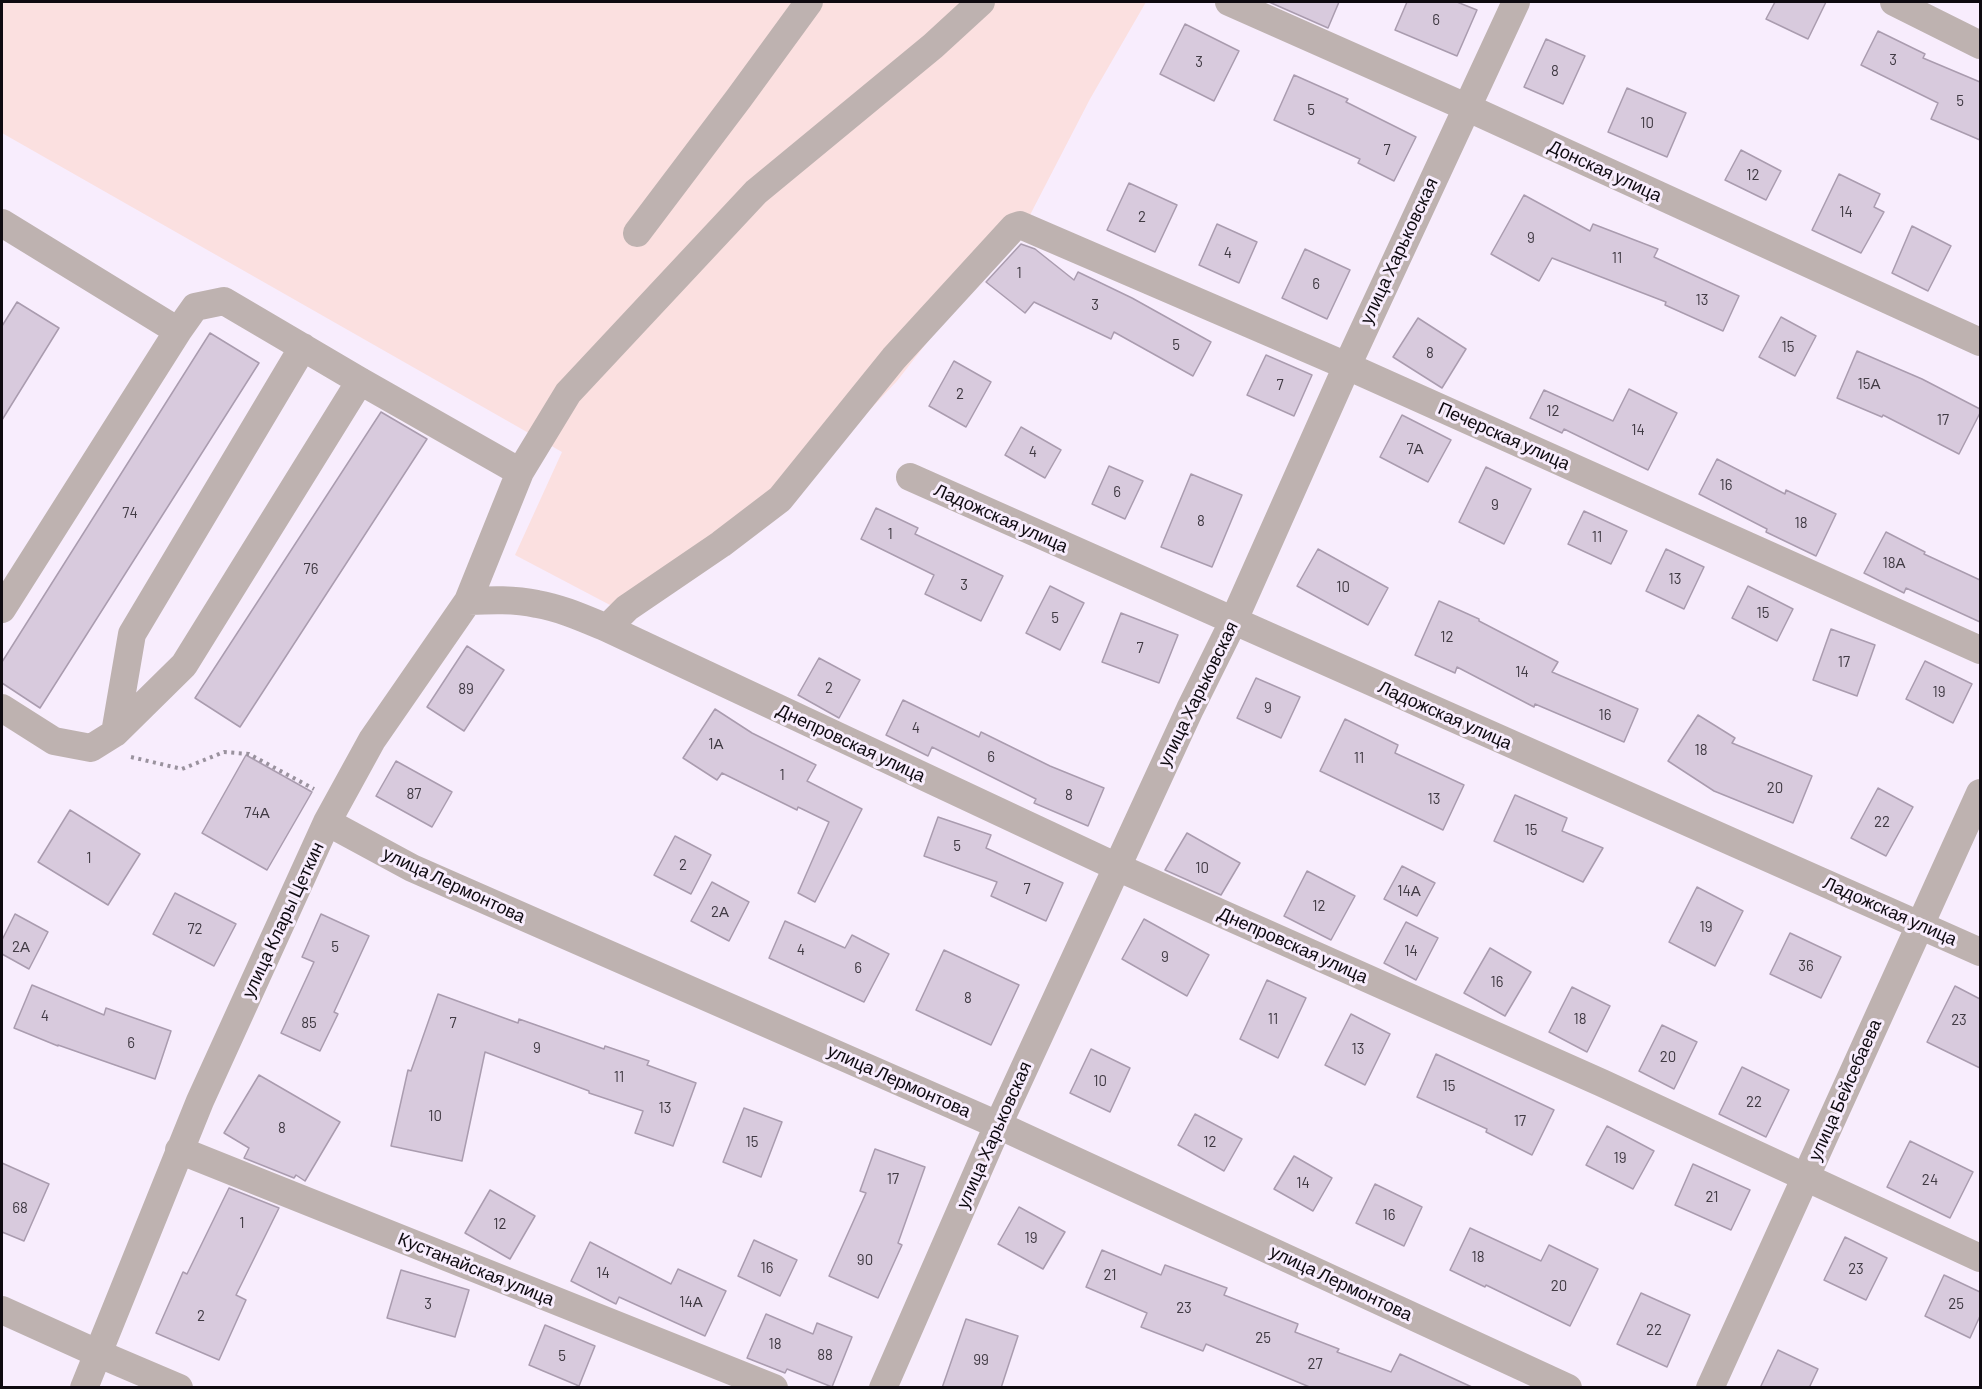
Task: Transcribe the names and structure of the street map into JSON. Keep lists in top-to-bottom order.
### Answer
{
  "streets": {
    "street": [
      "Донская улица",
      "улица Харьковская",
      "Печерская улица",
      "Ладожская улица",
      "Днепровская улица",
      "улица Лермонтова",
      "улица Клары Цеткин",
      "улица Бейсебаева",
      "Кустанайская улица"
    ]
  },
  "crossings": [
    ["Донская улица", "улица Харьковская"],
    ["улица Харьковская", "Печерская улица"],
    ["улица Харьковская", "Ладожская улица"],
    ["улица Харьковская", "Днепровская улица"],
    ["улица Харьковская", "улица Лермонтова"],
    ["Печерская улица", "Днепровская улица"],
    ["Ладожская улица", "улица Бейсебаева"],
    ["Днепровская улица", "улица Клары Цеткин"],
    ["Днепровская улица", "улица Бейсебаева"],
    ["улица Лермонтова", "улица Клары Цеткин"],
    ["улица Клары Цеткин", "Кустанайская улица"]
  ],
  "house_numbers": [
    "6",
    "3",
    "3",
    "8",
    "5",
    "5",
    "10",
    "7",
    "12",
    "14",
    "2",
    "9",
    "4",
    "11",
    "1",
    "6",
    "13",
    "3",
    "5",
    "15",
    "8",
    "15А",
    "7",
    "2",
    "12",
    "17",
    "14",
    "7А",
    "4",
    "16",
    "6",
    "9",
    "74",
    "8",
    "18",
    "1",
    "11",
    "18А",
    "76",
    "13",
    "3",
    "10",
    "15",
    "5",
    "12",
    "7",
    "17",
    "14",
    "2",
    "89",
    "19",
    "9",
    "16",
    "4",
    "1А",
    "18",
    "6",
    "11",
    "1",
    "20",
    "87",
    "8",
    "13",
    "74А",
    "22",
    "15",
    "5",
    "1",
    "2",
    "10",
    "7",
    "14А",
    "12",
    "2А",
    "19",
    "72",
    "2А",
    "5",
    "4",
    "14",
    "9",
    "36",
    "6",
    "16",
    "8",
    "4",
    "11",
    "18",
    "23",
    "85",
    "7",
    "6",
    "9",
    "13",
    "20",
    "11",
    "10",
    "15",
    "22",
    "13",
    "10",
    "17",
    "8",
    "15",
    "12",
    "19",
    "17",
    "24",
    "14",
    "21",
    "68",
    "16",
    "1",
    "12",
    "19",
    "18",
    "90",
    "16",
    "23",
    "14",
    "21",
    "20",
    "14А",
    "3",
    "25",
    "23",
    "2",
    "22",
    "25",
    "18",
    "88",
    "5",
    "99",
    "27"
  ]
}
